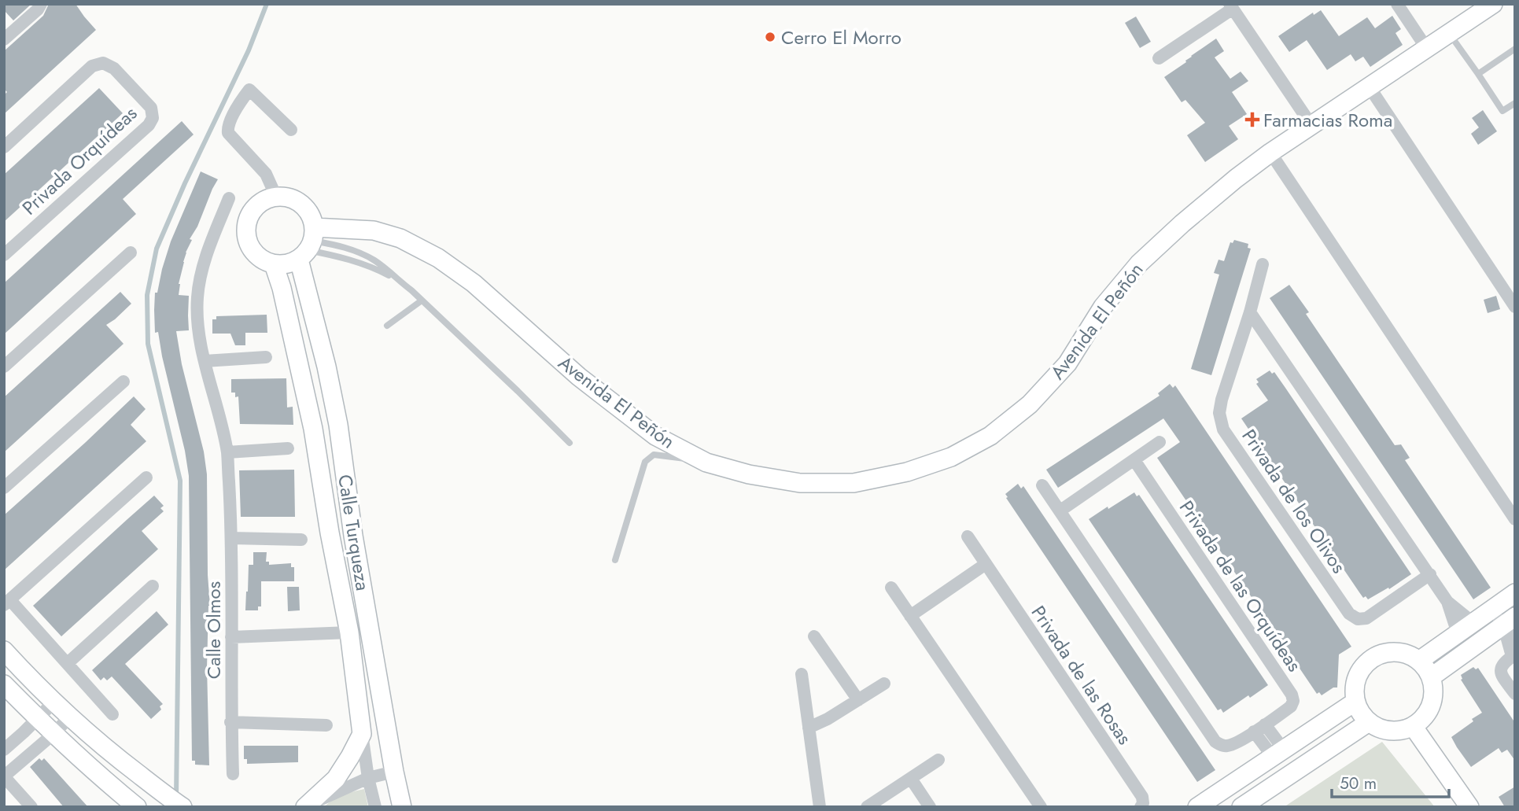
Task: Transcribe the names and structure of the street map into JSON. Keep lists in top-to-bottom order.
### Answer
{
  "streets": {
    "street": [
      "Privada Orquídeas",
      "Avenida El Peñón",
      "Privada de los Olivos",
      "Calle Turqueza",
      "Privada de las Orquídeas",
      "Calle Olmos",
      "Privada de las Rosas"
    ]
  },
  "crossings": [
    ["Avenida El Peñón", "Calle Turqueza"]
  ],
  "places": {
    "other": ["Cerro El Morro"],
    "health": ["Farmacias Roma"]
  },
  "scale_bar": "50 m"
}
